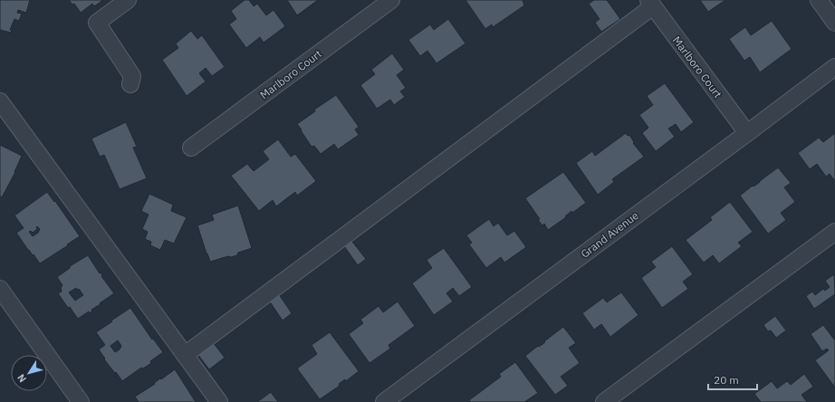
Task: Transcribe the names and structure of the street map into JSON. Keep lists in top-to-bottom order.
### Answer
{
  "streets": {
    "street": ["Marlboro Court", "Grand Avenue"]
  },
  "crossings": [
    ["Marlboro Court", "Grand Avenue"]
  ],
  "scale_bar": "20 m",
  "north": "bottom left"
}
